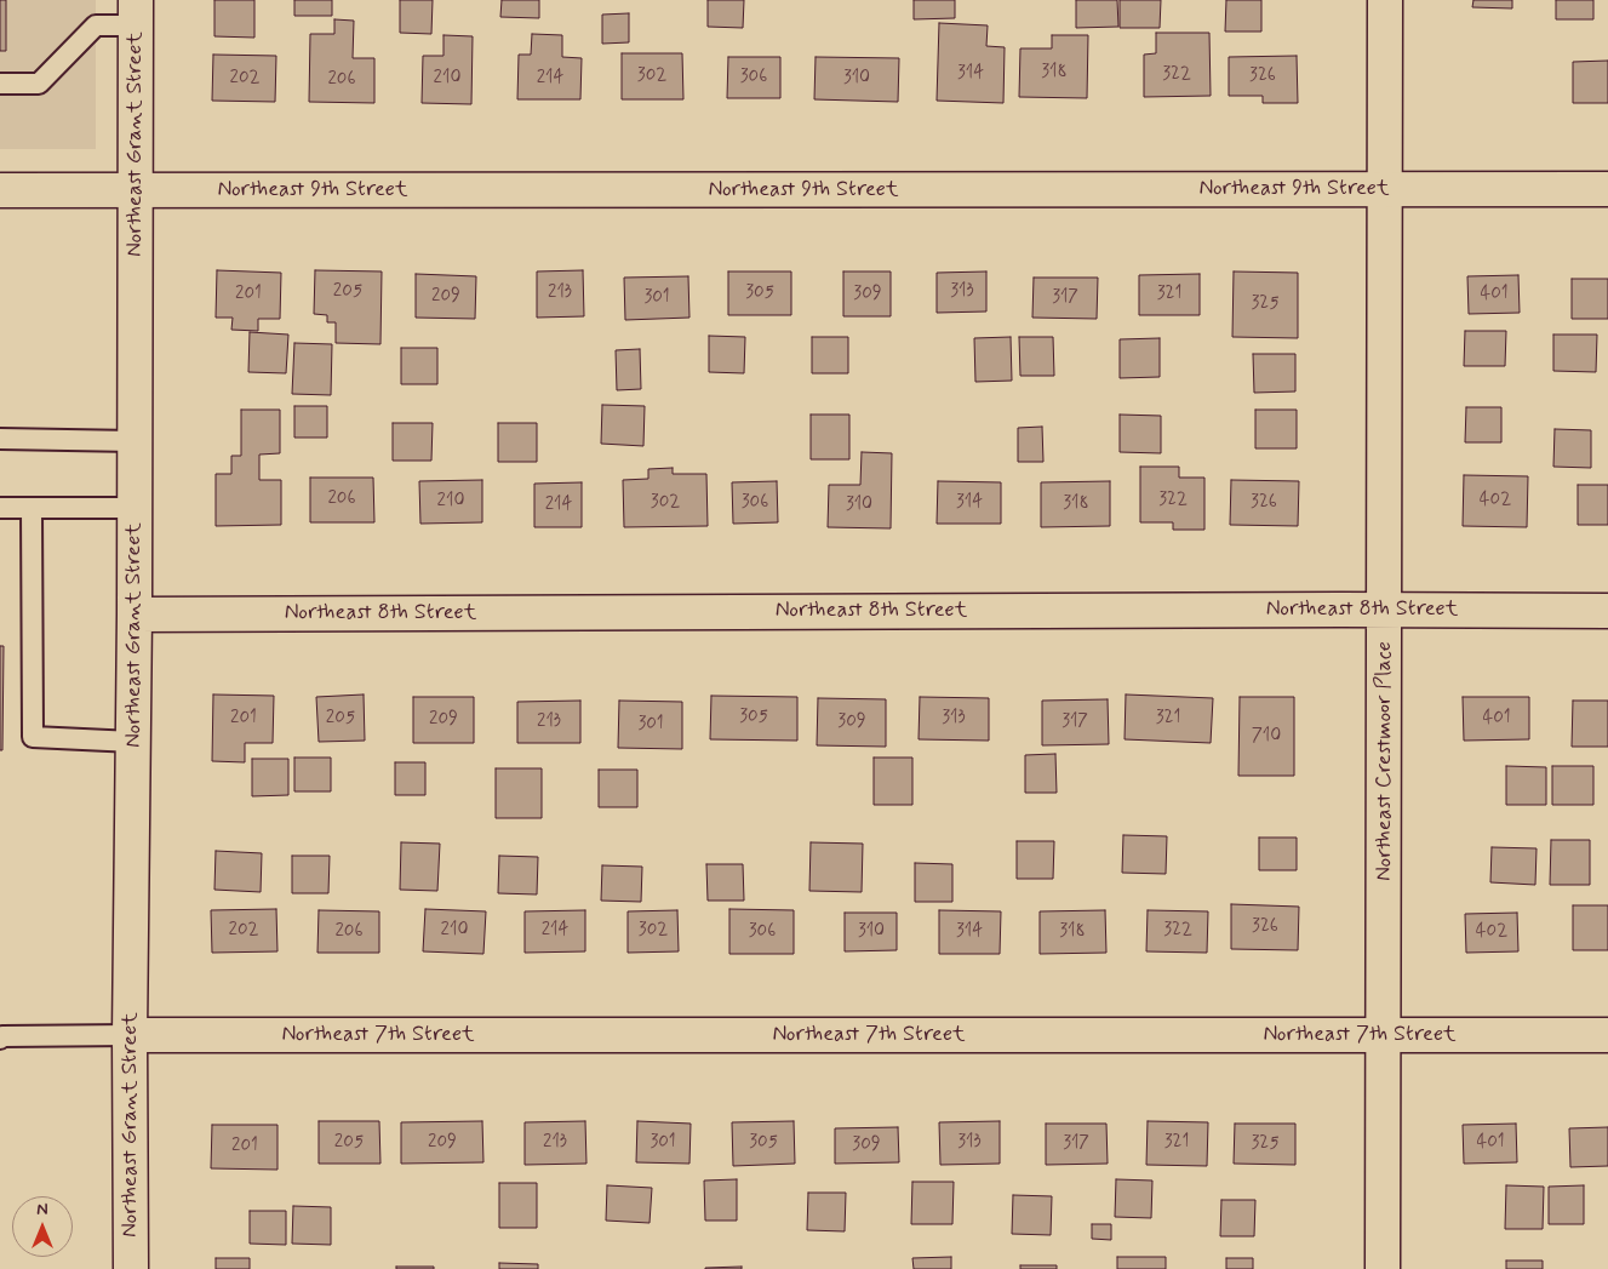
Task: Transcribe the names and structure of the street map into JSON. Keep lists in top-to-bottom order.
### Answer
{
  "streets": {
    "street": [
      "Northeast Grant Street",
      "Northeast 9th Street",
      "Northeast 8th Street",
      "Northeast Crestmoor Place",
      "Northeast 7th Street"
    ]
  },
  "crossings": [
    ["Northeast Grant Street", "Northeast 9th Street"],
    ["Northeast Grant Street", "Northeast 8th Street"],
    ["Northeast Grant Street", "Northeast 7th Street"],
    ["Northeast 9th Street", "Northeast Crestmoor Place"],
    ["Northeast 8th Street", "Northeast Crestmoor Place"],
    ["Northeast Crestmoor Place", "Northeast 7th Street"]
  ],
  "house_numbers": [
    "318",
    "314",
    "322",
    "302",
    "326",
    "306",
    "202",
    "210",
    "214",
    "310",
    "206",
    "205",
    "313",
    "213",
    "305",
    "201",
    "309",
    "321",
    "401",
    "209",
    "301",
    "317",
    "325",
    "206",
    "322",
    "402",
    "210",
    "302",
    "306",
    "314",
    "326",
    "318",
    "214",
    "310",
    "305",
    "201",
    "205",
    "313",
    "321",
    "401",
    "209",
    "213",
    "309",
    "317",
    "301",
    "710",
    "326",
    "202",
    "210",
    "214",
    "302",
    "322",
    "206",
    "306",
    "310",
    "314",
    "318",
    "402",
    "205",
    "209",
    "213",
    "301",
    "305",
    "313",
    "321",
    "401",
    "317",
    "325",
    "309",
    "201"
  ],
  "north": "top"
}
